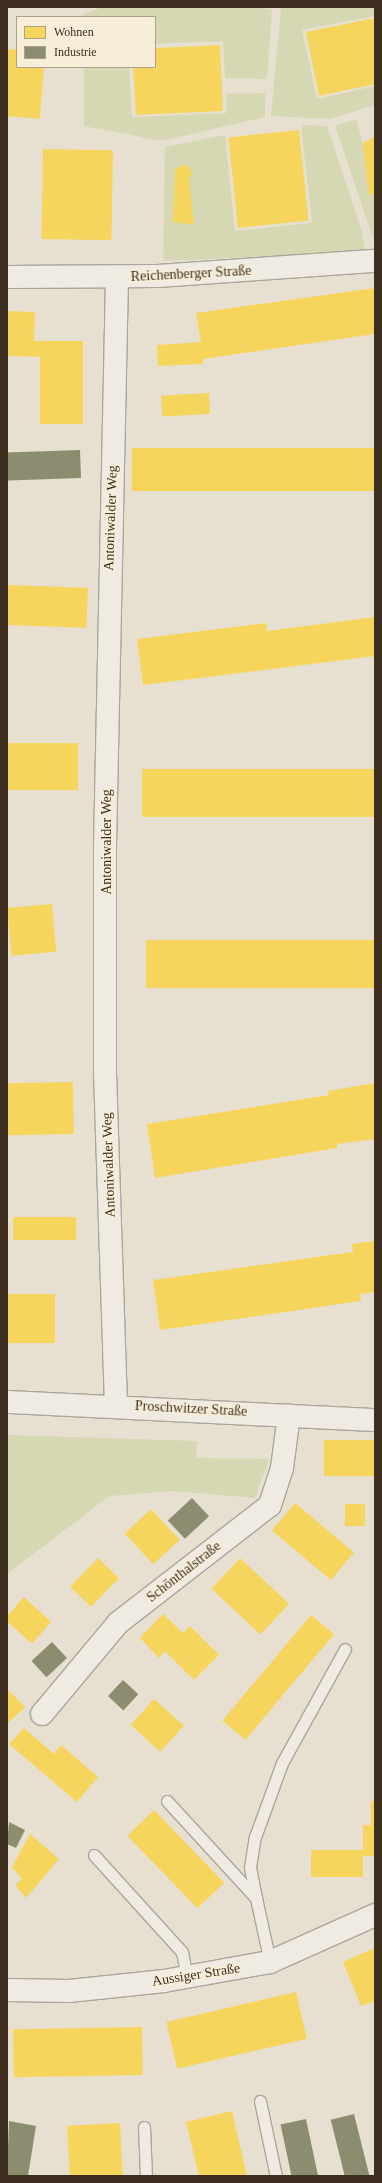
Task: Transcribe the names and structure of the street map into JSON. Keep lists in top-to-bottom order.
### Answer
{
  "streets": {
    "street": [
      "Reichenberger Straße",
      "Antoniwalder Weg",
      "Proschwitzer Straße",
      "Schönthalstraße",
      "Aussiger Straße"
    ]
  },
  "crossings": [
    ["Reichenberger Straße", "Antoniwalder Weg"],
    ["Antoniwalder Weg", "Proschwitzer Straße"],
    ["Proschwitzer Straße", "Schönthalstraße"]
  ],
  "legend": ["Wohnen", "Industrie"]
}
